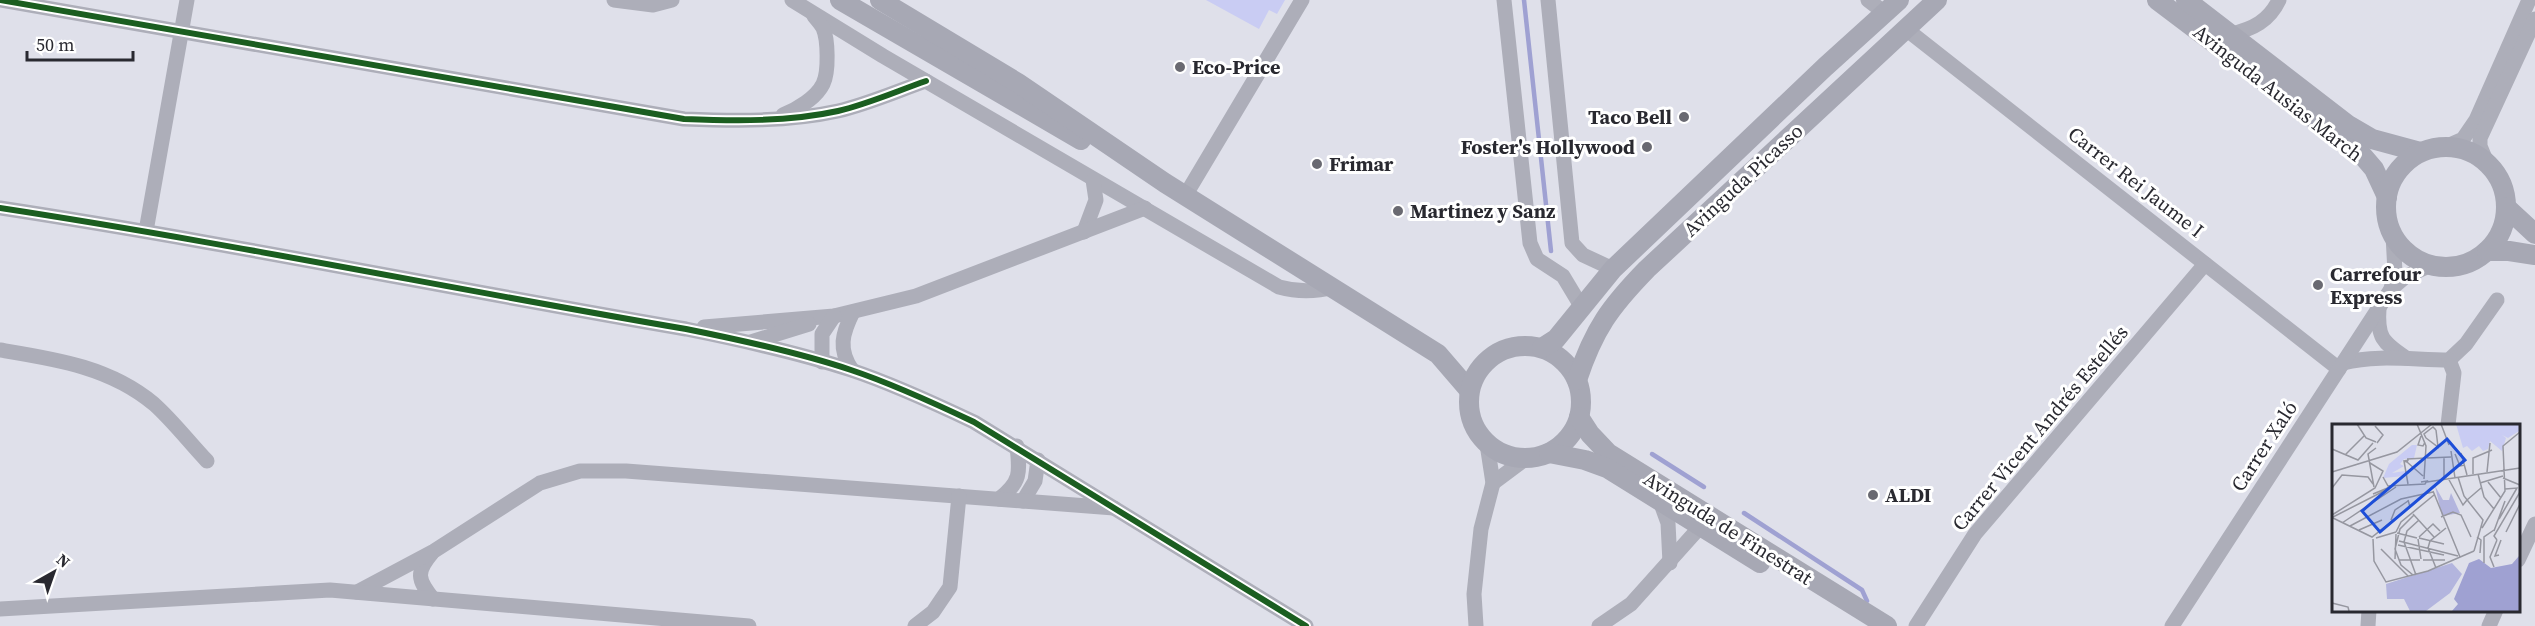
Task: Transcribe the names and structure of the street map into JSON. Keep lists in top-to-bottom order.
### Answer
{
  "streets": {
    "main road": ["Avinguda Ausias March", "Avinguda Picasso", "Avinguda de Finestrat"],
    "street": ["Carrer Rei Jaume I", "Carrer Vicent Andrés Estellés", "Carrer Xaló"]
  },
  "crossings": [
    ["Avinguda Ausias March", "Carrer Xaló"],
    ["Avinguda Picasso", "Carrer Rei Jaume I"],
    ["Avinguda Picasso", "Avinguda de Finestrat"],
    ["Carrer Rei Jaume I", "Carrer Vicent Andrés Estellés"],
    ["Carrer Rei Jaume I", "Carrer Xaló"]
  ],
  "places": [
    "Eco-Price",
    "Taco Bell",
    "Foster's Hollywood",
    "Frimar",
    "Martinez y Sanz",
    "Carrefour Express",
    "ALDI"
  ],
  "scale_bar": "50 m",
  "north": "top right"
}
